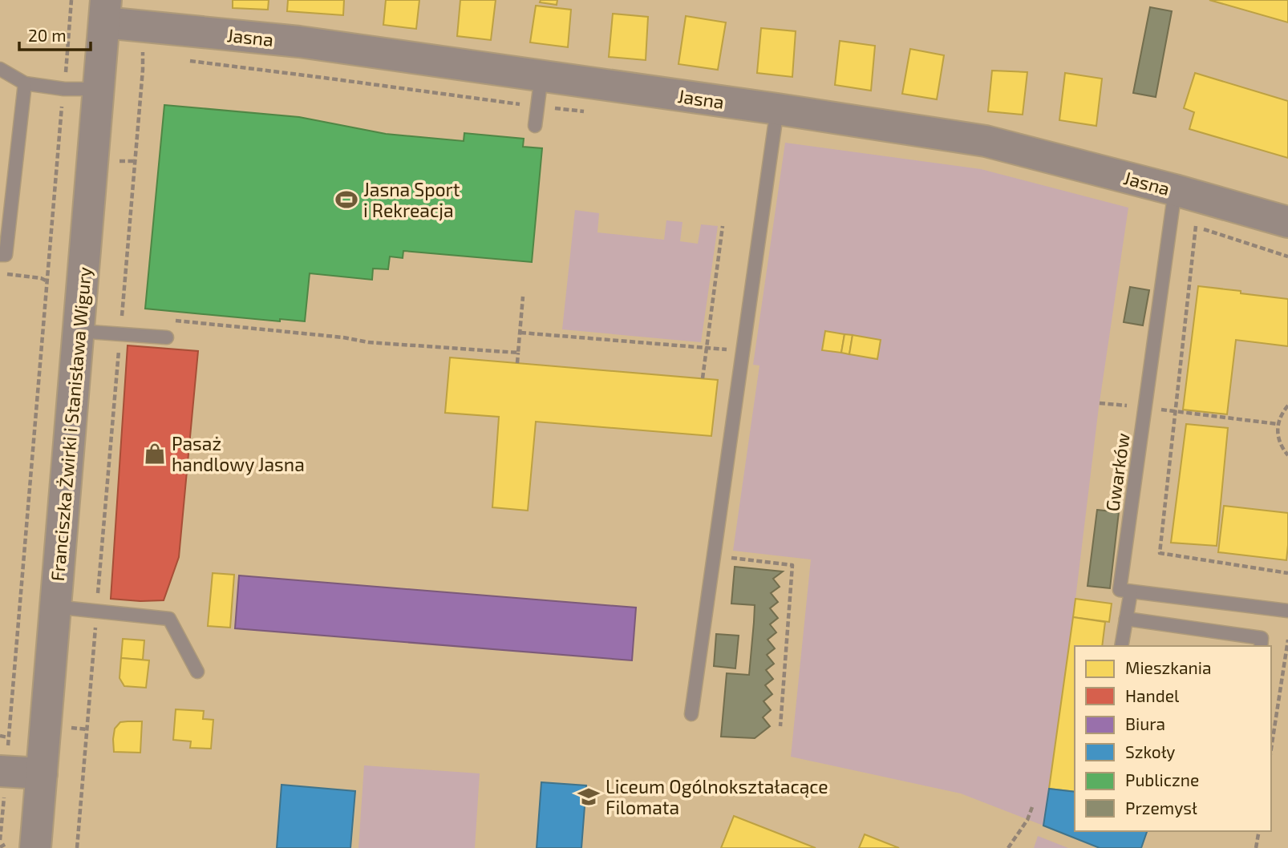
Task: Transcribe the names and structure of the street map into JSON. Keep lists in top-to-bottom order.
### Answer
{
  "streets": {
    "street": ["Jasna", "Franciszka Żwirki i Stanisława Wigury"],
    "lane": ["Gwarków"]
  },
  "crossings": [
    ["Jasna", "Franciszka Żwirki i Stanisława Wigury"],
    ["Jasna", "Gwarków"]
  ],
  "places": {
    "sports": ["Jasna Sport i Rekreacja"],
    "shop": ["Pasaż handlowy Jasna"],
    "school or university": ["Liceum Ogólnokształacące Filomata"]
  },
  "legend": [
    "Mieszkania",
    "Handel",
    "Biura",
    "Szkoły",
    "Publiczne",
    "Przemysł"
  ],
  "scale_bar": "20 m"
}
